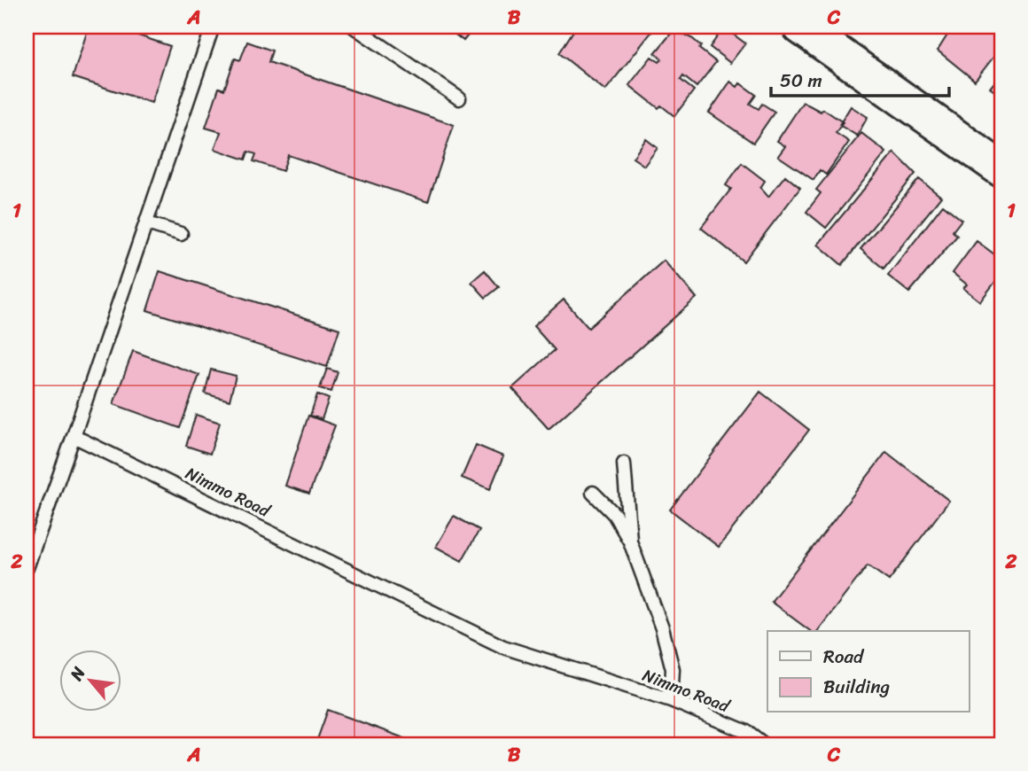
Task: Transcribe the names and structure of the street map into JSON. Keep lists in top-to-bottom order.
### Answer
{
  "streets": {
    "lane": ["Nimmo Road"]
  },
  "legend": ["Road", "Building"],
  "scale_bar": "50 m",
  "north": "top left",
  "grid": {
    "columns": ["A", "B", "C"],
    "rows": ["1", "2"]
  }
}
